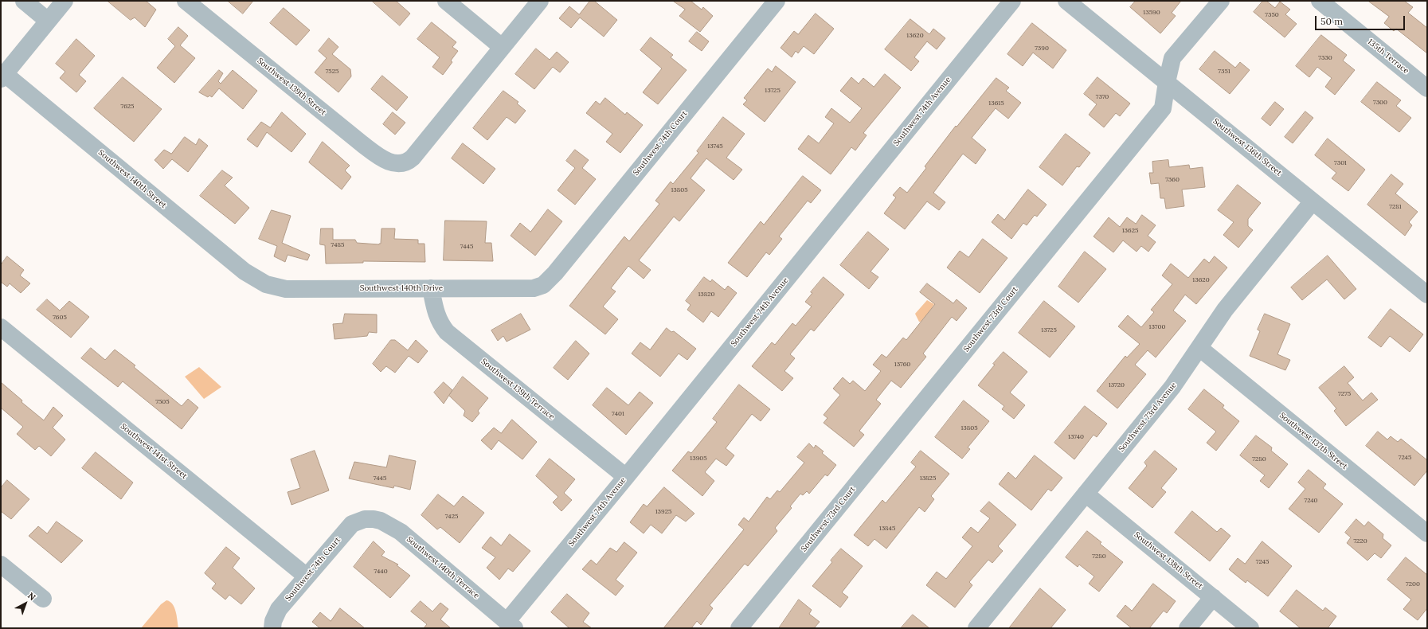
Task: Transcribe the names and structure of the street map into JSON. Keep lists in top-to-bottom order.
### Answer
{
  "streets": {
    "street": [
      "135th Terrace",
      "Southwest 139th Street",
      "Southwest 74th Avenue",
      "Southwest 74th Court",
      "Southwest 136th Street",
      "Southwest 140th Street",
      "Southwest 140th Drive",
      "Southwest 73rd Court",
      "Southwest 139th Terrace",
      "Southwest 73rd Avenue",
      "Southwest 137th Street",
      "Southwest 141st Street",
      "Southwest 138th Street",
      "Southwest 140th Terrace"
    ]
  },
  "crossings": [
    ["Southwest 74th Avenue", "Southwest 139th Terrace"],
    ["Southwest 74th Avenue", "Southwest 140th Terrace"],
    ["Southwest 74th Court", "Southwest 140th Drive"],
    ["Southwest 74th Court", "Southwest 141st Street"],
    ["Southwest 74th Court", "Southwest 140th Terrace"],
    ["Southwest 136th Street", "Southwest 73rd Court"],
    ["Southwest 136th Street", "Southwest 73rd Avenue"],
    ["Southwest 140th Street", "Southwest 140th Drive"],
    ["Southwest 140th Drive", "Southwest 139th Terrace"],
    ["Southwest 73rd Avenue", "Southwest 137th Street"],
    ["Southwest 73rd Avenue", "Southwest 138th Street"]
  ],
  "house_numbers": [
    "13590",
    "7350",
    "13620",
    "7390",
    "7330",
    "7525",
    "7351",
    "13725",
    "7370",
    "7300",
    "13615",
    "7625",
    "13745",
    "7301",
    "7360",
    "13805",
    "7281",
    "13625",
    "7485",
    "7445",
    "13620",
    "13820",
    "7605",
    "13700",
    "13725",
    "13760",
    "13720",
    "7275",
    "7505",
    "7401",
    "13805",
    "13740",
    "7245",
    "13905",
    "7280",
    "7445",
    "13825",
    "7240",
    "13925",
    "7425",
    "13845",
    "7220",
    "7280",
    "7245",
    "7440",
    "7200"
  ],
  "scale_bar": "50 m",
  "north": "top right"
}
